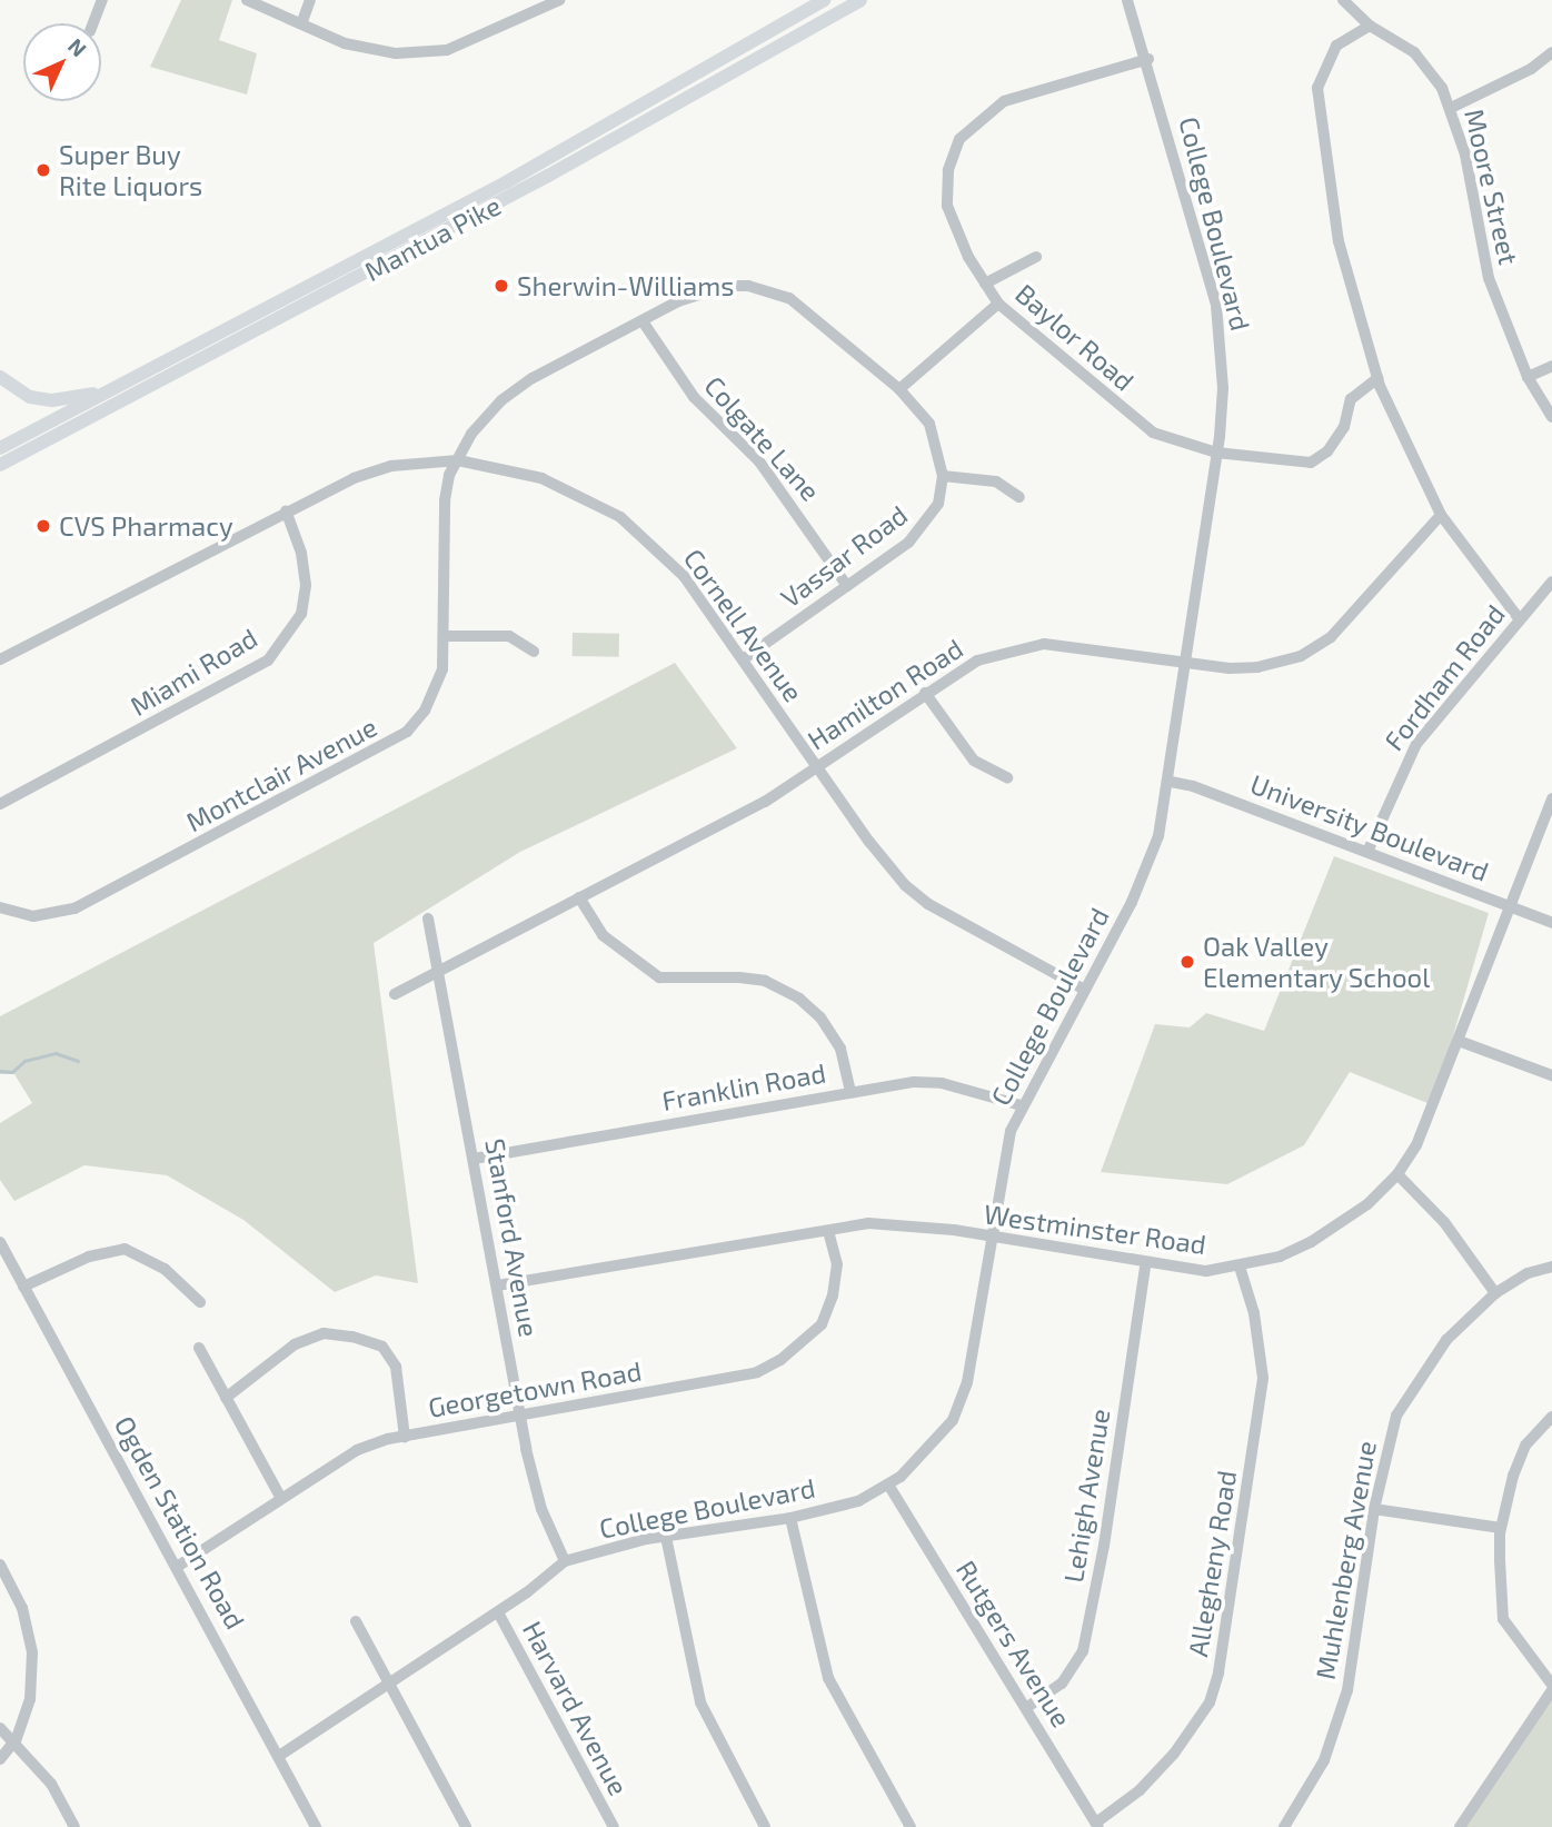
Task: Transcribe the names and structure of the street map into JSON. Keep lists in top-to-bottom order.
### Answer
{
  "streets": {
    "main road": ["Mantua Pike"],
    "street": [
      "Moore Street",
      "College Boulevard",
      "Baylor Road",
      "Colgate Lane",
      "Vassar Road",
      "Cornell Avenue",
      "Miami Road",
      "Fordham Road",
      "Hamilton Road",
      "Montclair Avenue",
      "University Boulevard",
      "Franklin Road",
      "Westminster Road",
      "Stanford Avenue",
      "Georgetown Road",
      "Lehigh Avenue",
      "Ogden Station Road",
      "Muhlenberg Avenue",
      "Allegheny Road",
      "Rutgers Avenue",
      "Harvard Avenue"
    ]
  },
  "crossings": [
    ["College Boulevard", "Baylor Road"],
    ["College Boulevard", "Cornell Avenue"],
    ["College Boulevard", "Hamilton Road"],
    ["College Boulevard", "University Boulevard"],
    ["College Boulevard", "Franklin Road"],
    ["College Boulevard", "Westminster Road"],
    ["College Boulevard", "Stanford Avenue"],
    ["College Boulevard", "Ogden Station Road"],
    ["College Boulevard", "Rutgers Avenue"],
    ["College Boulevard", "Harvard Avenue"],
    ["Colgate Lane", "Vassar Road"],
    ["Vassar Road", "Cornell Avenue"],
    ["Vassar Road", "Montclair Avenue"],
    ["Cornell Avenue", "Miami Road"],
    ["Cornell Avenue", "Hamilton Road"],
    ["Cornell Avenue", "Montclair Avenue"],
    ["Fordham Road", "University Boulevard"],
    ["Hamilton Road", "Stanford Avenue"],
    ["University Boulevard", "Westminster Road"],
    ["Franklin Road", "Stanford Avenue"],
    ["Westminster Road", "Stanford Avenue"],
    ["Westminster Road", "Georgetown Road"],
    ["Westminster Road", "Lehigh Avenue"],
    ["Westminster Road", "Allegheny Road"],
    ["Stanford Avenue", "Georgetown Road"],
    ["Georgetown Road", "Ogden Station Road"],
    ["Lehigh Avenue", "Rutgers Avenue"],
    ["Allegheny Road", "Rutgers Avenue"]
  ],
  "places": [
    "Super Buy Rite Liquors",
    "Sherwin-Williams",
    "CVS Pharmacy",
    "Oak Valley Elementary School"
  ],
  "north": "top right"
}
